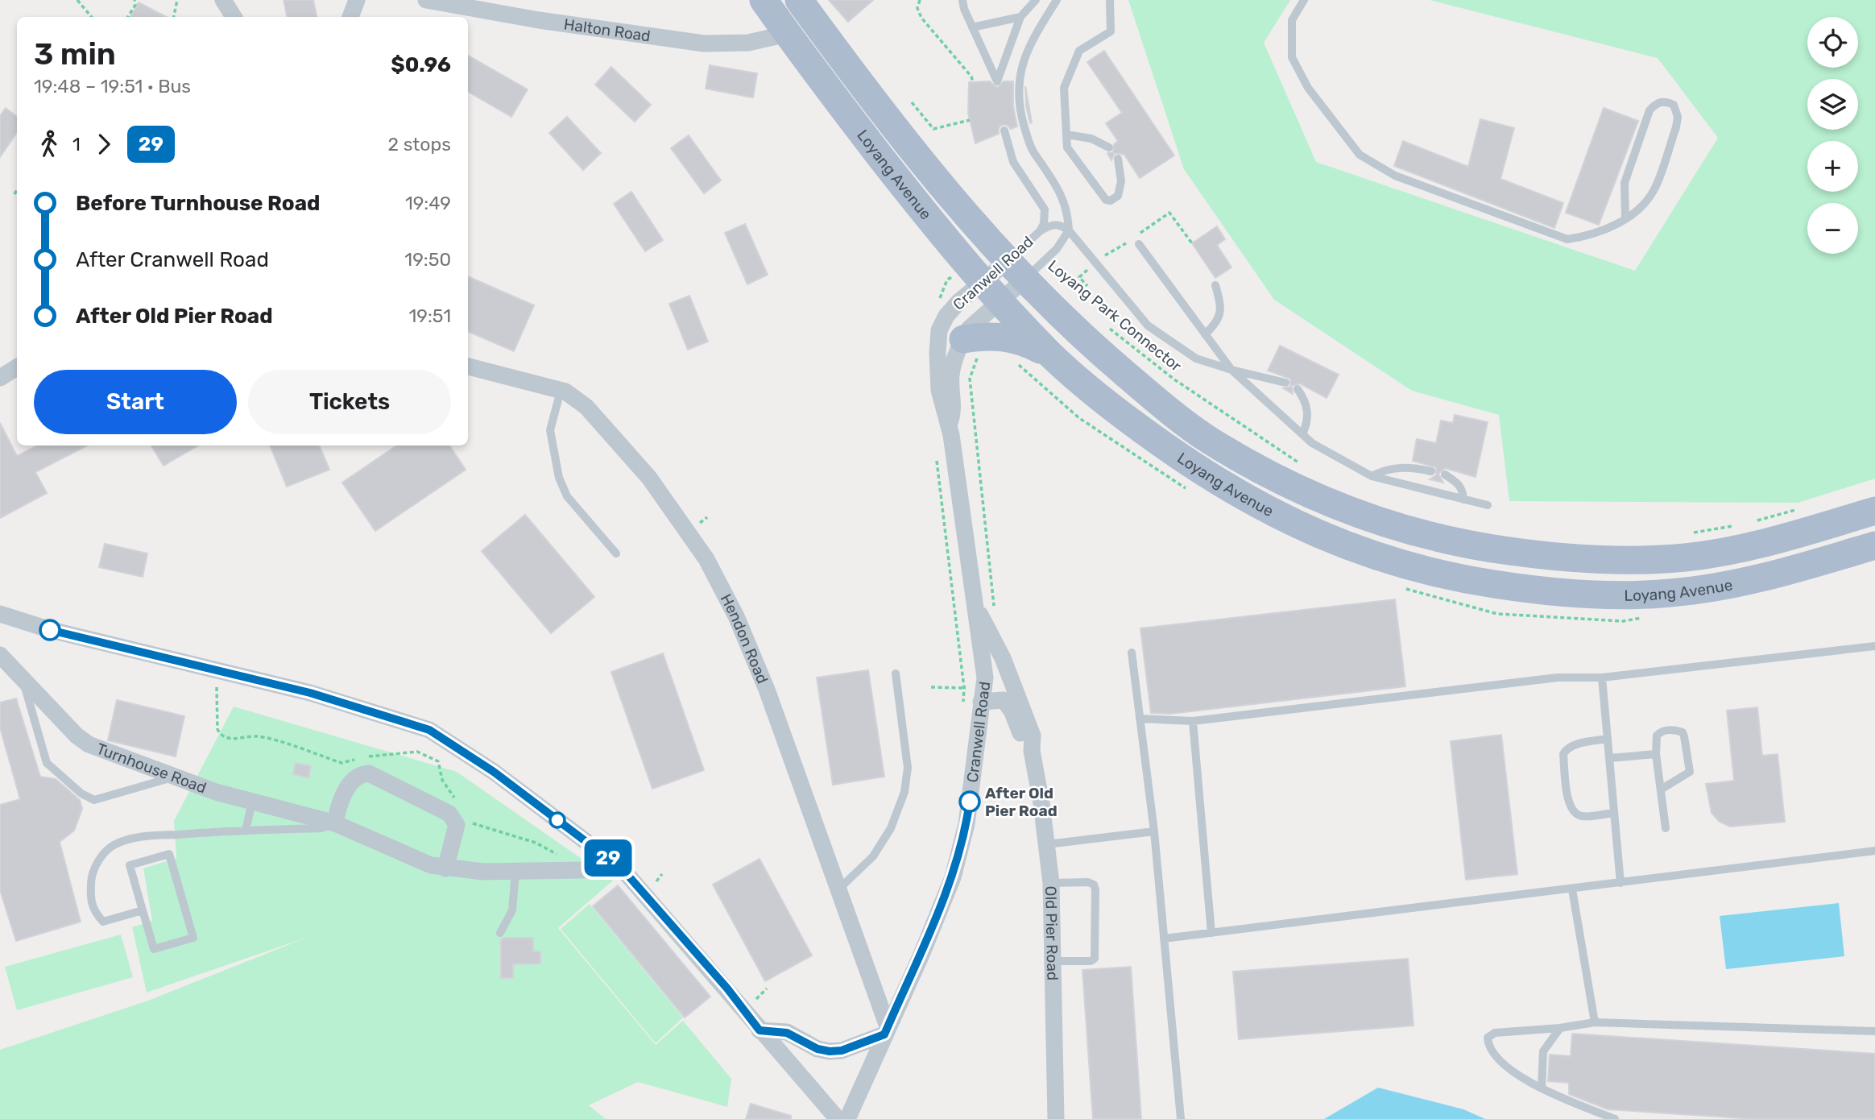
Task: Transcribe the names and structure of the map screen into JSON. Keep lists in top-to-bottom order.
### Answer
{
  "streets": {
    "main road": ["Loyang Avenue"],
    "street": [
      "Halton Road",
      "Cranwell Road",
      "Hendon Road",
      "Turnhouse Road",
      "Old Pier Road"
    ],
    "path": ["Loyang Park Connector"]
  },
  "crossings": [
    ["Halton Road", "Loyang Avenue"],
    ["Loyang Avenue", "Cranwell Road"],
    ["Cranwell Road", "Hendon Road"],
    ["Cranwell Road", "Old Pier Road"]
  ],
  "places": ["After Old Pier Road"],
  "lines": ["bus line 29"],
  "page": {
    "on_map": "29",
    "map_buttons": ["+", "−"],
    "heading": ["3 min", "19:48 – 19:51 · Bus", "$0.96"],
    "legs": ["1", "29", "2 stops"],
    "list": [
      {
        "name": "Before Turnhouse Road",
        "value": "19:49"
      },
      {
        "name": "After Cranwell Road",
        "value": "19:50"
      },
      {
        "name": "After Old Pier Road",
        "value": "19:51"
      }
    ],
    "buttons": ["Start", "Tickets"]
  }
}
